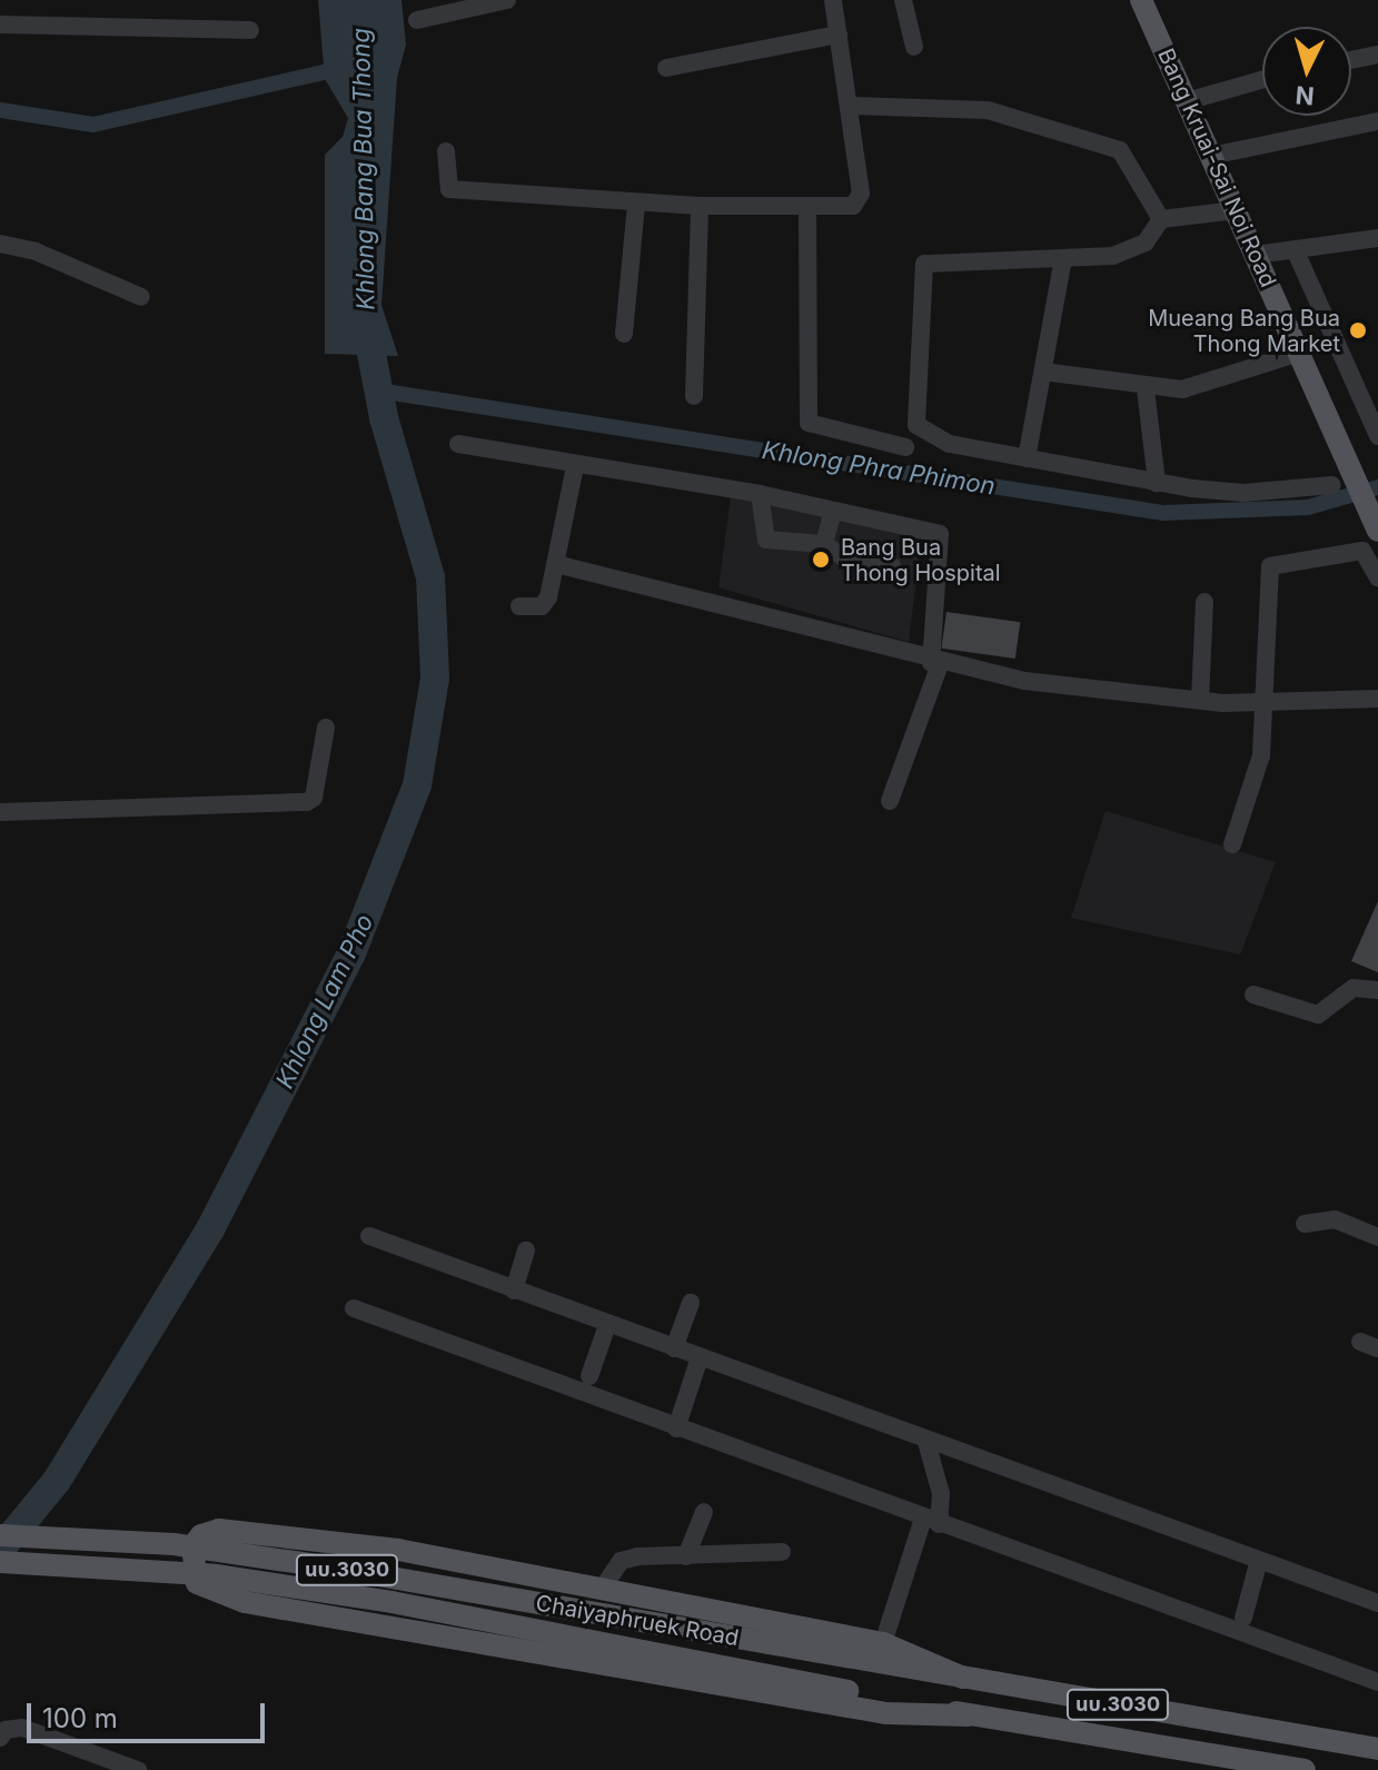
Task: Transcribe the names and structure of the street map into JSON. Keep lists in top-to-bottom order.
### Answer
{
  "streets": {
    "main road": ["Bang Kruai-Sai Noi Road", "นบ.3030", "Chaiyaphruek Road"]
  },
  "water": ["Khlong Bang Bua Thong", "Khlong Phra Phimon", "Khlong Lam Pho"],
  "places": ["Mueang Bang Bua Thong Market", "Bang Bua Thong Hospital"],
  "scale_bar": "100 m",
  "north": "bottom"
}
